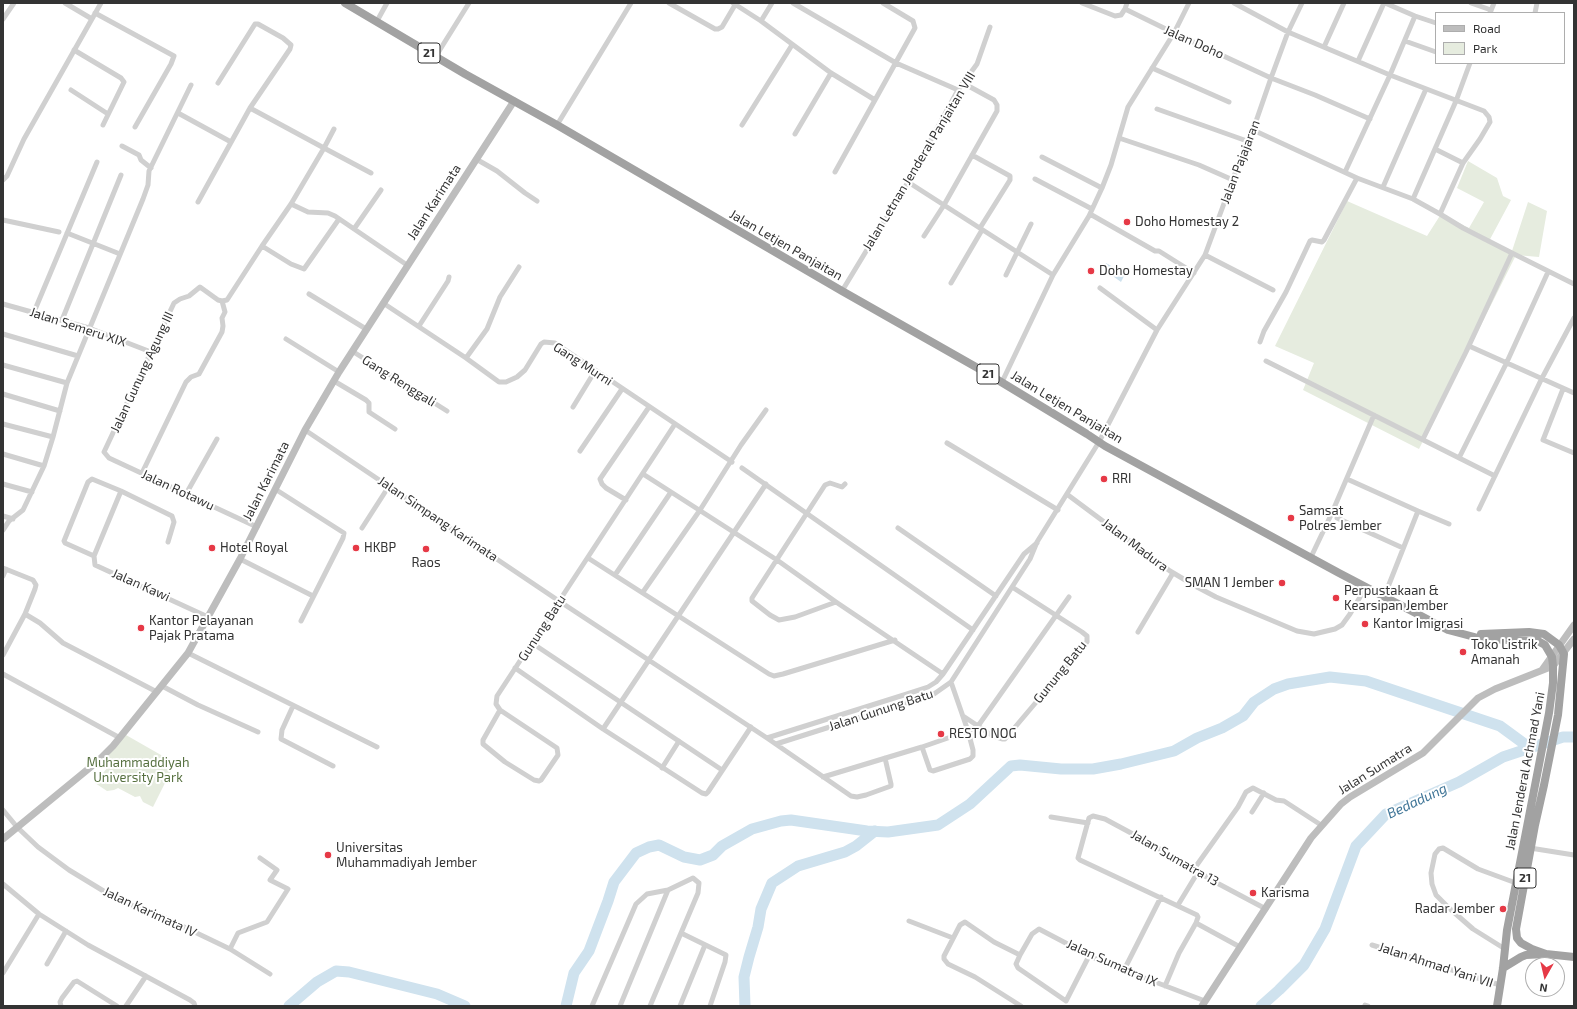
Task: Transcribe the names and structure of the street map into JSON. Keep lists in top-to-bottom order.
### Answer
{
  "streets": {
    "highway": ["21", "Jalan Letjen Panjaitan", "Jalan Jenderal Achmad Yani"],
    "main road": ["Jalan Karimata", "Jalan Sumatra"],
    "street": [
      "Jalan Doho",
      "Jalan Letnan Jenderal Panjaitan VIII",
      "Jalan Pajajaran",
      "Jalan Semeru XIX",
      "Gang Murni",
      "Jalan Gunung Agung III",
      "Gang Renggali",
      "Jalan Rotawu",
      "Jalan Simpang Karimata",
      "Jalan Madura",
      "Jalan Kawi",
      "Gunung Batu",
      "Jalan Gunung Batu",
      "Jalan Sumatra 13",
      "Jalan Karimata IV",
      "Jalan Sumatra IX",
      "Jalan Ahmad Yani VII"
    ]
  },
  "crossings": [
    ["Jalan Doho", "Jalan Pajajaran"],
    ["21", "Jalan Karimata"],
    ["21", "Jalan Letjen Panjaitan"],
    ["21", "Jalan Jenderal Achmad Yani"],
    ["Jalan Letnan Jenderal Panjaitan VIII", "Jalan Letjen Panjaitan"],
    ["Jalan Pajajaran", "Jalan Letjen Panjaitan"],
    ["Jalan Pajajaran", "Jalan Gunung Batu"],
    ["Jalan Karimata", "Jalan Letjen Panjaitan"],
    ["Jalan Karimata", "Gang Murni"],
    ["Jalan Karimata", "Gang Renggali"],
    ["Jalan Karimata", "Jalan Rotawu"],
    ["Jalan Karimata", "Jalan Simpang Karimata"],
    ["Jalan Karimata", "Jalan Kawi"],
    ["Jalan Karimata", "Jalan Karimata IV"],
    ["Jalan Letjen Panjaitan", "Jalan Madura"],
    ["Jalan Letjen Panjaitan", "Jalan Gunung Batu"],
    ["Jalan Semeru XIX", "Jalan Gunung Agung III"],
    ["Gang Murni", "Gunung Batu"],
    ["Jalan Gunung Agung III", "Jalan Rotawu"],
    ["Jalan Simpang Karimata", "Gunung Batu"],
    ["Jalan Madura", "Jalan Gunung Batu"],
    ["Gunung Batu", "Jalan Gunung Batu"],
    ["Jalan Sumatra", "Jalan Jenderal Achmad Yani"],
    ["Jalan Sumatra", "Jalan Sumatra 13"],
    ["Jalan Sumatra", "Jalan Sumatra IX"],
    ["Jalan Jenderal Achmad Yani", "Jalan Ahmad Yani VII"]
  ],
  "water": ["Bedadung"],
  "parks": ["Muhammaddiyah University Park"],
  "places": [
    "Doho Homestay 2",
    "Doho Homestay",
    "RRI",
    "Samsat Polres Jember",
    "Hotel Royal",
    "HKBP",
    "Raos",
    "SMAN 1 Jember",
    "Perpustakaan & Kearsipan Jember",
    "Kantor Imigrasi",
    "Kantor Pelayanan Pajak Pratama",
    "Toko Listrik Amanah",
    "RESTO NOG",
    "Universitas Muhammadiyah Jember",
    "Karisma",
    "Radar Jember"
  ],
  "legend": ["Road", "Park"],
  "north": "bottom"
}
